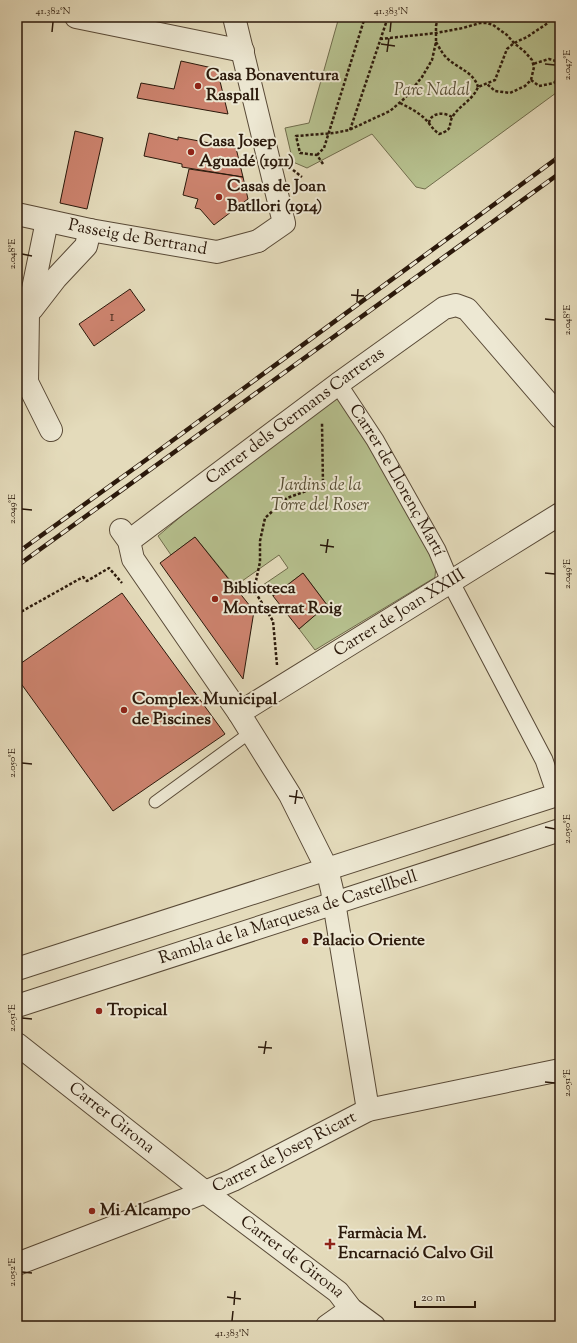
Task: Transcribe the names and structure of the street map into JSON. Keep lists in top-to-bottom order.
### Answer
{
  "streets": {
    "street": [
      "Passeig de Bertrand",
      "Carrer dels Germans Carreras",
      "Carrer de Llorenç Martí",
      "Carrer de Joan XXIII",
      "Rambla de la Marquesa de Castellbell",
      "Carrer Girona",
      "Carrer de Josep Ricart",
      "Carrer de Girona"
    ]
  },
  "crossings": [
    ["Carrer dels Germans Carreras", "Carrer de Llorenç Martí"],
    ["Carrer dels Germans Carreras", "Carrer de Joan XXIII"],
    ["Carrer de Llorenç Martí", "Carrer de Joan XXIII"],
    ["Carrer de Llorenç Martí", "Rambla de la Marquesa de Castellbell"],
    ["Carrer Girona", "Carrer de Josep Ricart"],
    ["Carrer Girona", "Carrer de Girona"],
    ["Carrer de Josep Ricart", "Carrer de Girona"]
  ],
  "parks": ["Parc Nadal", "Jardins de la Torre del Roser"],
  "places": {
    "other": [
      "Casa Bonaventura Raspall",
      "Casa Josep Aguadé (1911)",
      "Casas de Joan Batllori (1914)",
      "Biblioteca Montserrat Roig",
      "Complex Municipal de Piscines",
      "Palacio Oriente",
      "Tropical",
      "Mi Alcampo"
    ],
    "health": ["Farmàcia M. Encarnació Calvo Gil"]
  },
  "house_numbers": ["1"],
  "scale_bar": "20 m",
  "coordinates": [
    "41.382°N",
    "41.383°N",
    "2.047°E",
    "2.048°E",
    "2.049°E",
    "2.050°E",
    "2.051°E",
    "2.052°E"
  ]
}
